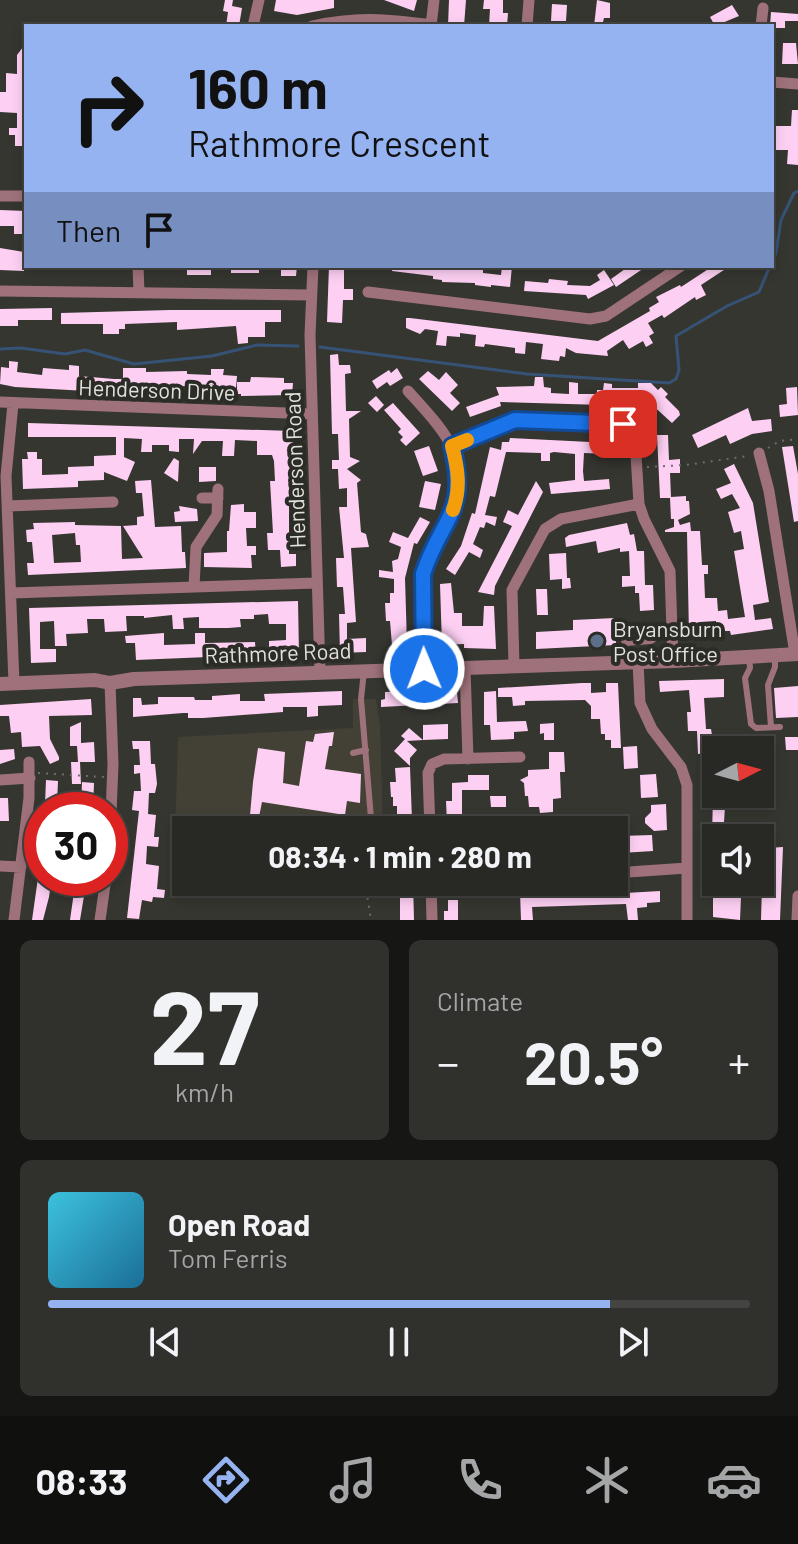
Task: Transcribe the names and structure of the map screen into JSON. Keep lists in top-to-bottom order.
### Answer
{
  "streets": {
    "street": ["Henderson Drive", "Henderson Road", "Rathmore Road"]
  },
  "crossings": [
    ["Henderson Drive", "Henderson Road"],
    ["Henderson Road", "Rathmore Road"]
  ],
  "places": ["Bryansburn Post Office"],
  "north": "right",
  "page": {
    "turn": ["160 m", "Rathmore Crescent"],
    "then": "Then",
    "limit": "30",
    "trip": "08:34 · 1 min · 280 m",
    "tile": [
      ["27", "km/h"],
      "Climate"
    ],
    "heat": ["−", "20.5°", "+"],
    "song": ["Open Road", "Tom Ferris"],
    "tabs": "08:33"
  }
}
